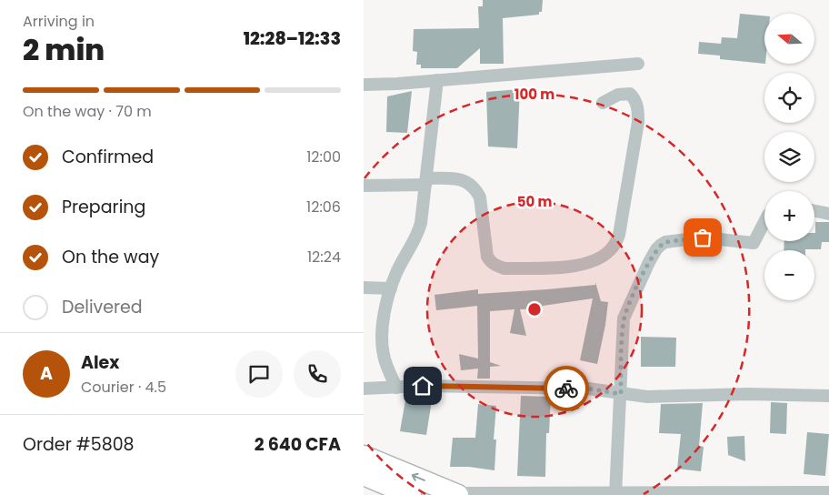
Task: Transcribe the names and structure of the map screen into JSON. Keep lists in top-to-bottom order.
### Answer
{
  "north": "left",
  "page": {
    "heading": ["2 min", "Arriving in", "12:28–12:33"],
    "panel": [
      "Alex",
      "Courier · 4.5",
      "Order #5808",
      "2 640 CFA"
    ],
    "map_buttons": ["+", "−"],
    "bar": "On the way · 70 m",
    "list": [
      ["Confirmed", "12:00"],
      ["Preparing", "12:06"],
      ["On the way", "12:24"],
      "Delivered"
    ],
    "round": "A"
  },
  "rings": ["100 m", "50 m"]
}
